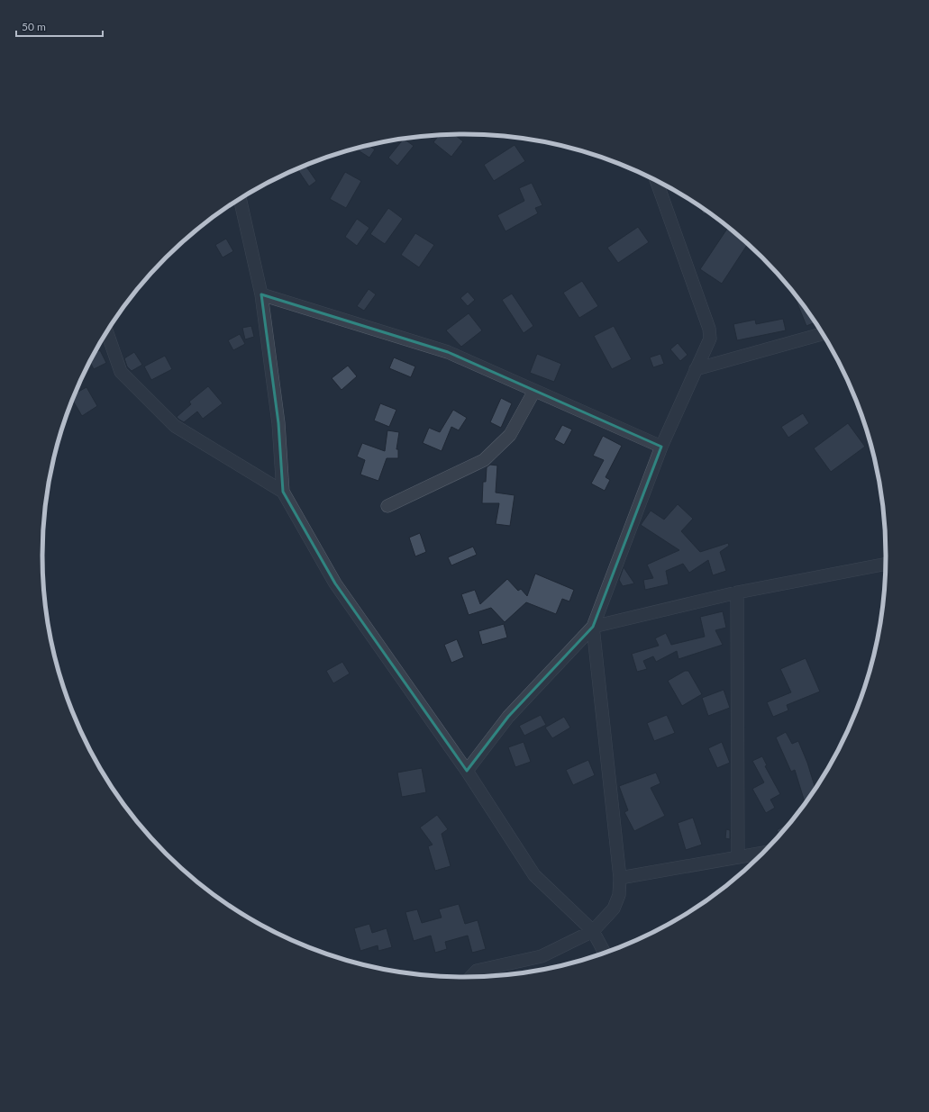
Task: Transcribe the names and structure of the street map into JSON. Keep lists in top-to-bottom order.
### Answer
{
  "scale_bar": "50 m"
}
